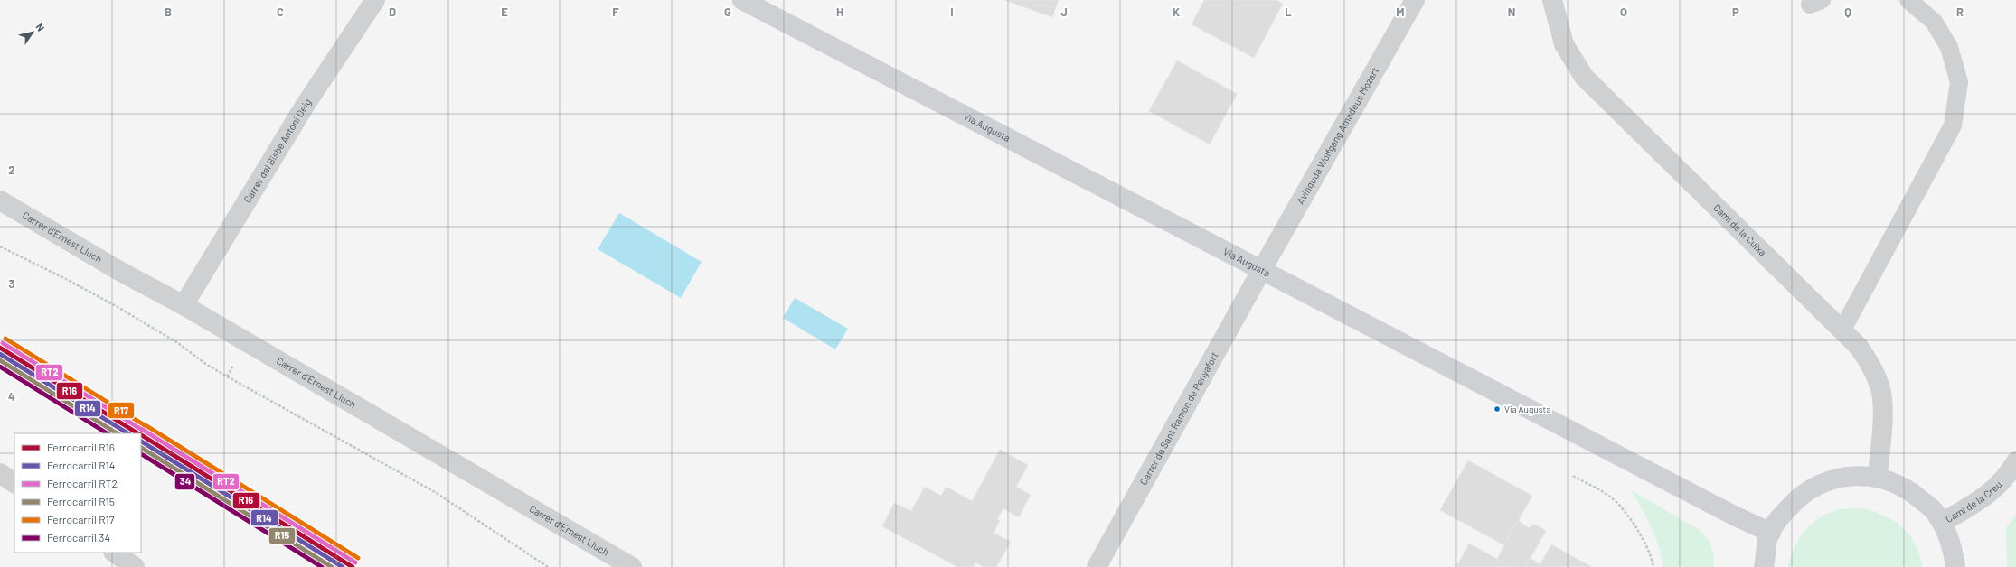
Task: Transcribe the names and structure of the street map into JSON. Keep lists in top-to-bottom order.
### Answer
{
  "streets": {
    "main road": ["Via Augusta"],
    "street": [
      "Avinguda Wolfgang Amadeus Mozart",
      "Carrer del Bisbe Antoni Deig",
      "Camí de la Cuixa",
      "Carrer d'Ernest Lluch",
      "Carrer de Sant Ramon de Penyafort",
      "Camí de la Creu"
    ]
  },
  "crossings": [
    ["Via Augusta", "Avinguda Wolfgang Amadeus Mozart"],
    ["Via Augusta", "Carrer de Sant Ramon de Penyafort"],
    ["Avinguda Wolfgang Amadeus Mozart", "Carrer de Sant Ramon de Penyafort"],
    ["Carrer del Bisbe Antoni Deig", "Carrer d'Ernest Lluch"]
  ],
  "places": ["Via Augusta"],
  "lines": [
    "rail line R17",
    "rail line RT2",
    "rail line R16",
    "rail line R14",
    "rail line R15",
    "rail line 34"
  ],
  "legend": [
    "Ferrocarril R16",
    "Ferrocarril R14",
    "Ferrocarril RT2",
    "Ferrocarril R15",
    "Ferrocarril R17",
    "Ferrocarril 34"
  ],
  "north": "top right",
  "grid": {
    "columns": [
      "B",
      "C",
      "D",
      "E",
      "F",
      "G",
      "H",
      "I",
      "J",
      "K",
      "L",
      "M",
      "N",
      "O",
      "P",
      "Q",
      "R"
    ],
    "rows": ["2", "3", "4"]
  }
}
